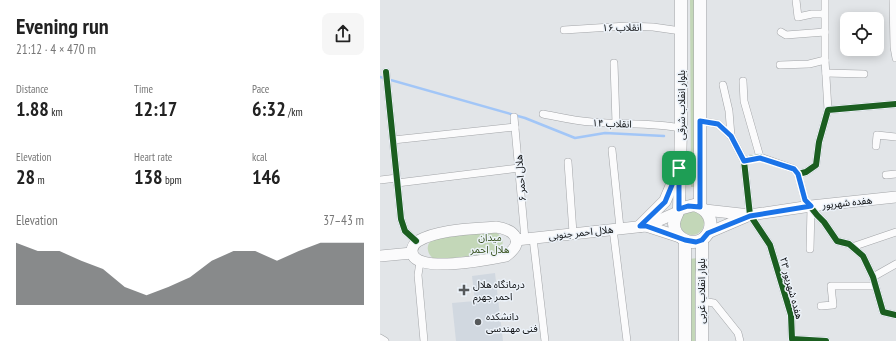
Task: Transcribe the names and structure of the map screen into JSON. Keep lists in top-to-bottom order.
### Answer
{
  "streets": {
    "main road": [
      "بلوار انقلاب شرقی",
      "هفده شهریور",
      "هلال احمر جنوبی",
      "بلوار انقلاب غربی"
    ],
    "street": [
      "انقلاب ۱۶",
      "انقلاب ۱۴",
      "هلال احمر ۶",
      "هفده شهریور ۲۳"
    ]
  },
  "crossings": [
    ["انقلاب ۱۶", "بلوار انقلاب شرقی"],
    ["بلوار انقلاب شرقی", "انقلاب ۱۴"],
    ["بلوار انقلاب شرقی", "هفده شهریور"],
    ["بلوار انقلاب شرقی", "هلال احمر جنوبی"],
    ["بلوار انقلاب شرقی", "بلوار انقلاب غربی"],
    ["هلال احمر ۶", "هلال احمر جنوبی"],
    ["هفده شهریور", "هلال احمر جنوبی"],
    ["هفده شهریور", "هفده شهریور ۲۳"],
    ["هفده شهریور", "بلوار انقلاب غربی"],
    ["هلال احمر جنوبی", "بلوار انقلاب غربی"]
  ],
  "parks": ["میدان هلال احمر"],
  "places": {
    "health": ["درمانگاه هلال احمر جهرم"],
    "other": ["دانشکده فنی مهندسی"]
  },
  "page": {
    "heading": ["Evening run", "21:12 · 4 × 470 m"],
    "stats": [
      ["Distance", "1.88 km"],
      ["Time", "12:17"],
      ["Pace", "6:32 /km"],
      ["Elevation", "28 m"],
      ["Heart rate", "138 bpm"],
      ["kcal", "146"]
    ],
    "chart": ["Elevation", "37–43 m"]
  }
}
